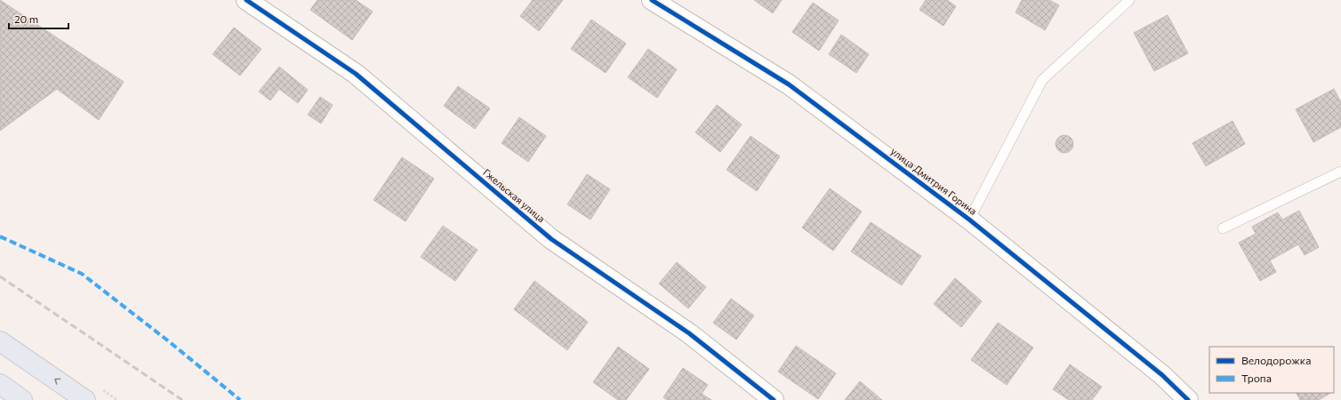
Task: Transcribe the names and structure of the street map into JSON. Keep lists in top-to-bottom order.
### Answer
{
  "streets": {
    "street": ["улица Дмитрия Горина", "Гжельская улица"]
  },
  "legend": ["Велодорожка", "Тропа"],
  "scale_bar": "20 m"
}
